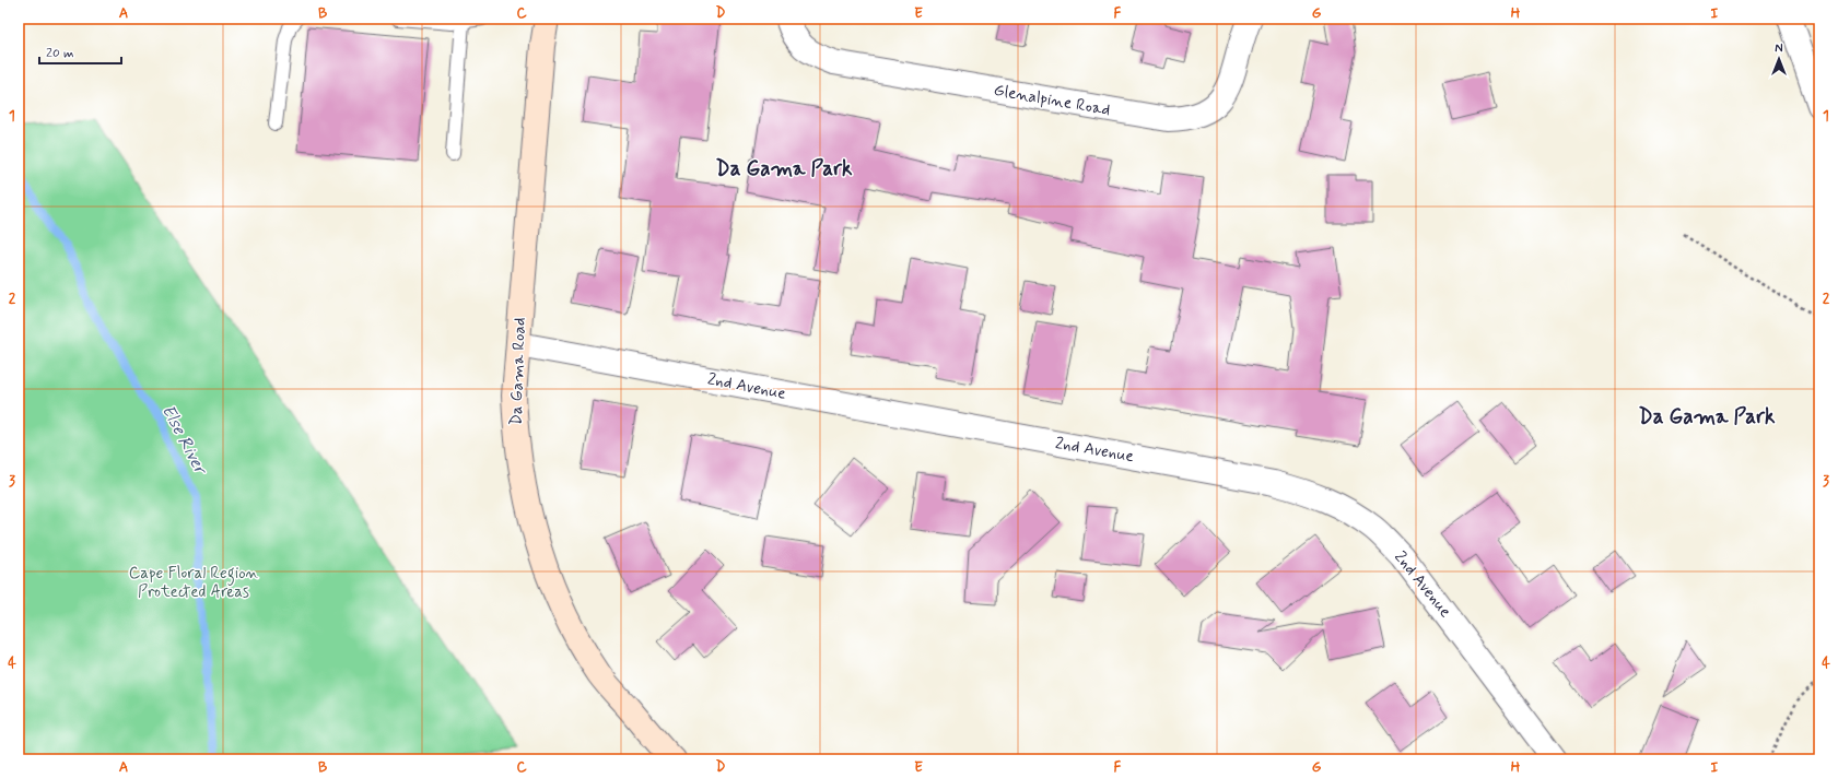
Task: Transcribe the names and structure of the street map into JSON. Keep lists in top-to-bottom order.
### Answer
{
  "streets": {
    "street": ["Glenalpine Road", "Da Gama Road", "2nd Avenue"]
  },
  "crossings": [
    ["Da Gama Road", "2nd Avenue"]
  ],
  "districts": ["Da Gama Park", "Da Gama Park"],
  "water": ["Else River"],
  "parks": ["Cape Floral Region Protected Areas"],
  "scale_bar": "20 m",
  "north": "top",
  "grid": {
    "columns": [
      "A",
      "B",
      "C",
      "D",
      "E",
      "F",
      "G",
      "H",
      "I"
    ],
    "rows": [
      "1",
      "2",
      "3",
      "4"
    ]
  }
}
